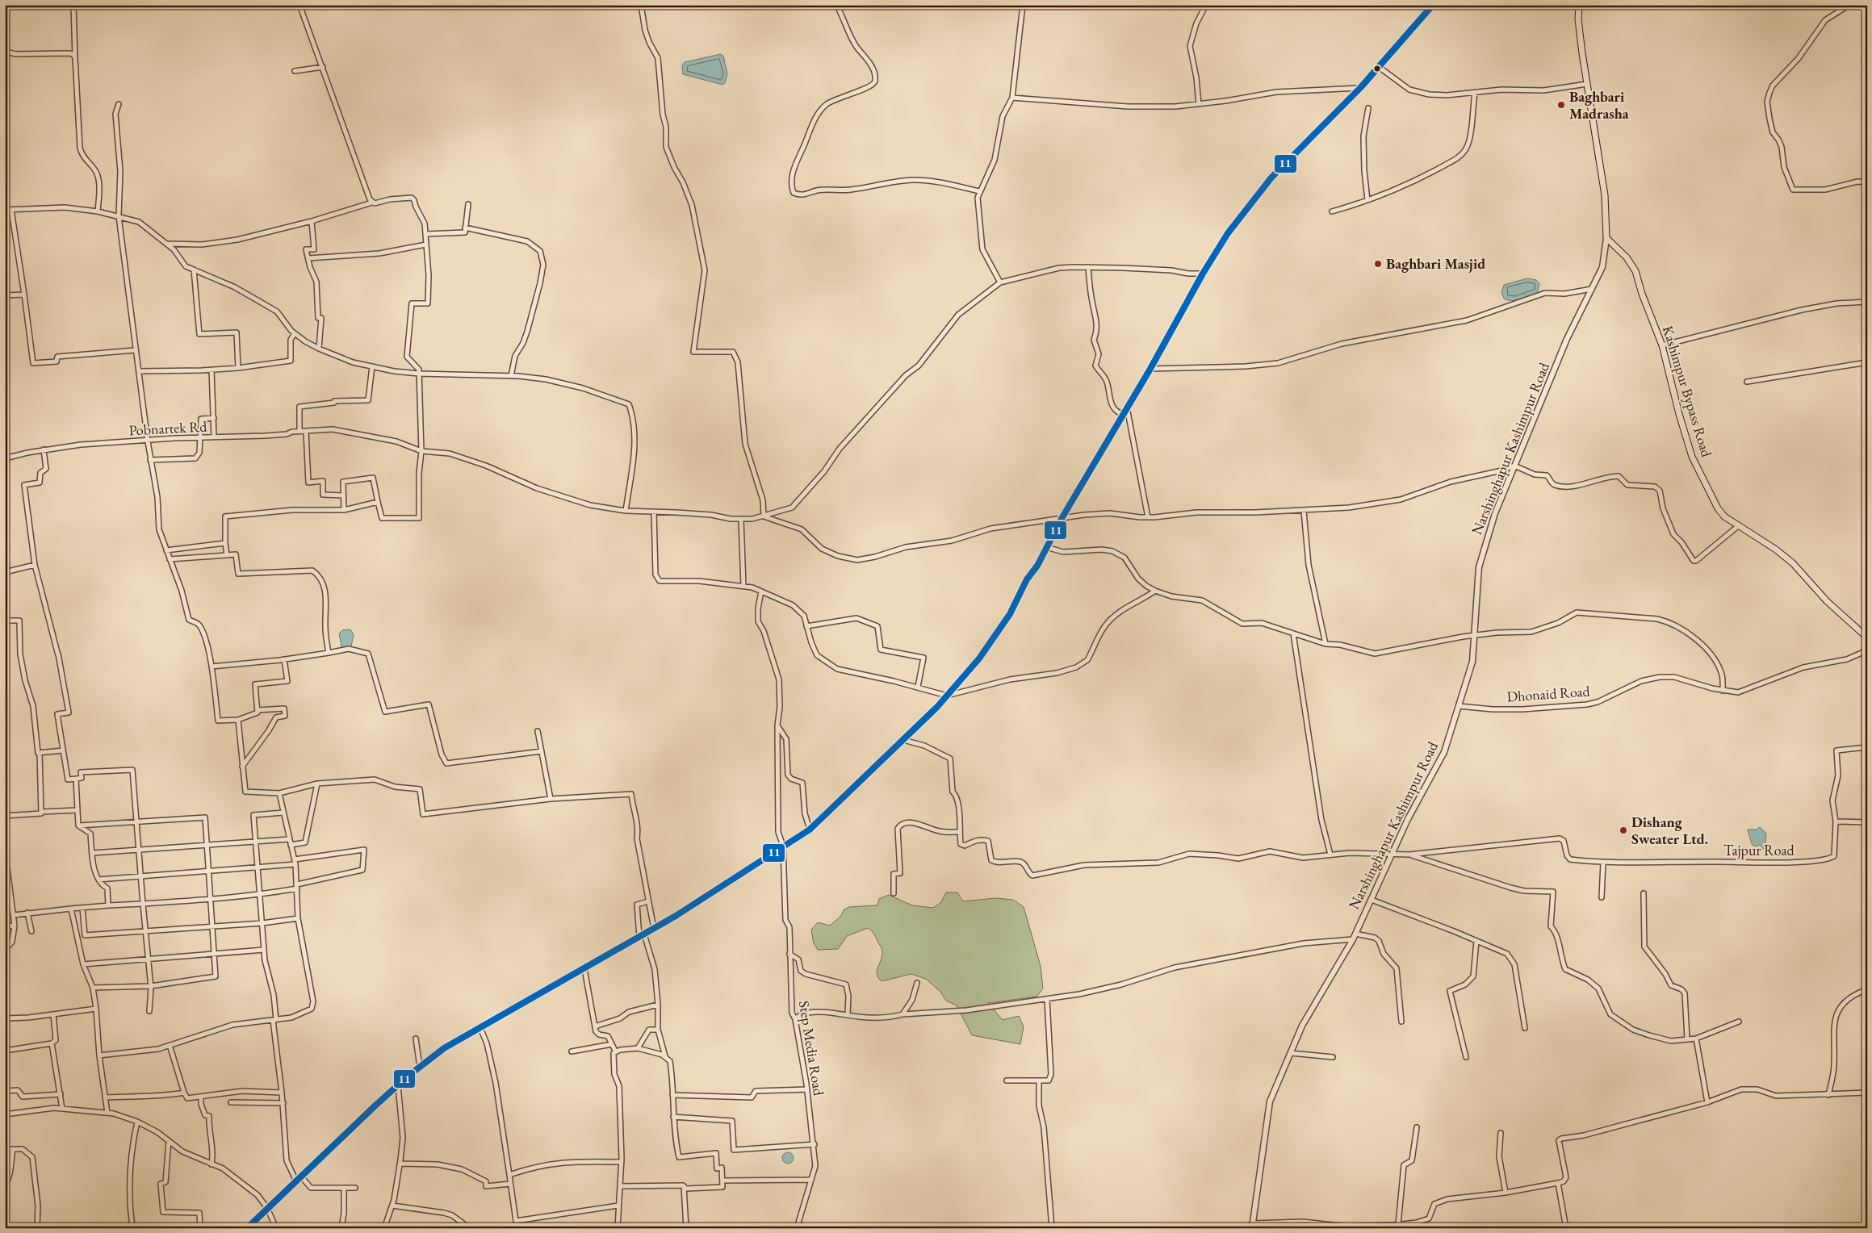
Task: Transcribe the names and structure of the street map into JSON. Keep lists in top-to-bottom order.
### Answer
{
  "streets": {
    "main road": ["Kashimpur Bypass Road", "Narshinghapur Kashimpur Road"],
    "street": [
      "Pobnartek Rd",
      "Dhonaid Road",
      "Tajpur Road",
      "Step Media Road"
    ]
  },
  "crossings": [
    ["Kashimpur Bypass Road", "Narshinghapur Kashimpur Road"],
    ["Narshinghapur Kashimpur Road", "Dhonaid Road"],
    ["Narshinghapur Kashimpur Road", "Tajpur Road"]
  ],
  "places": ["Baghbari Madrasha", "Baghbari Masjid", "Dishang Sweater Ltd."],
  "lines": ["transit line 11"]
}
